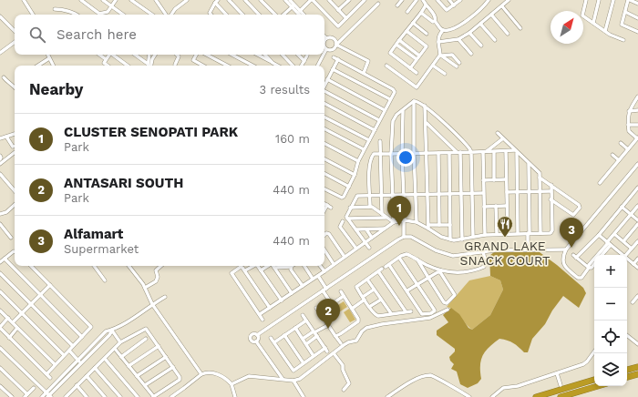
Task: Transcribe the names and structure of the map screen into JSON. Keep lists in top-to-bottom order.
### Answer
{
  "places": {
    "restaurant": ["GRAND LAKE SNACK COURT"]
  },
  "north": "top right",
  "page": {
    "search": "Search here",
    "heading": ["Nearby", "3 results"],
    "list": [
      {
        "mark": "1",
        "name": "CLUSTER SENOPATI PARK",
        "note": "Park",
        "value": "160 m"
      },
      {
        "mark": "2",
        "name": "ANTASARI SOUTH",
        "note": "Park",
        "value": "440 m"
      },
      {
        "mark": "3",
        "name": "Alfamart",
        "note": "Supermarket",
        "value": "440 m"
      }
    ],
    "pins": ["1", "3", "2"],
    "map_buttons": ["+", "−"]
  }
}
